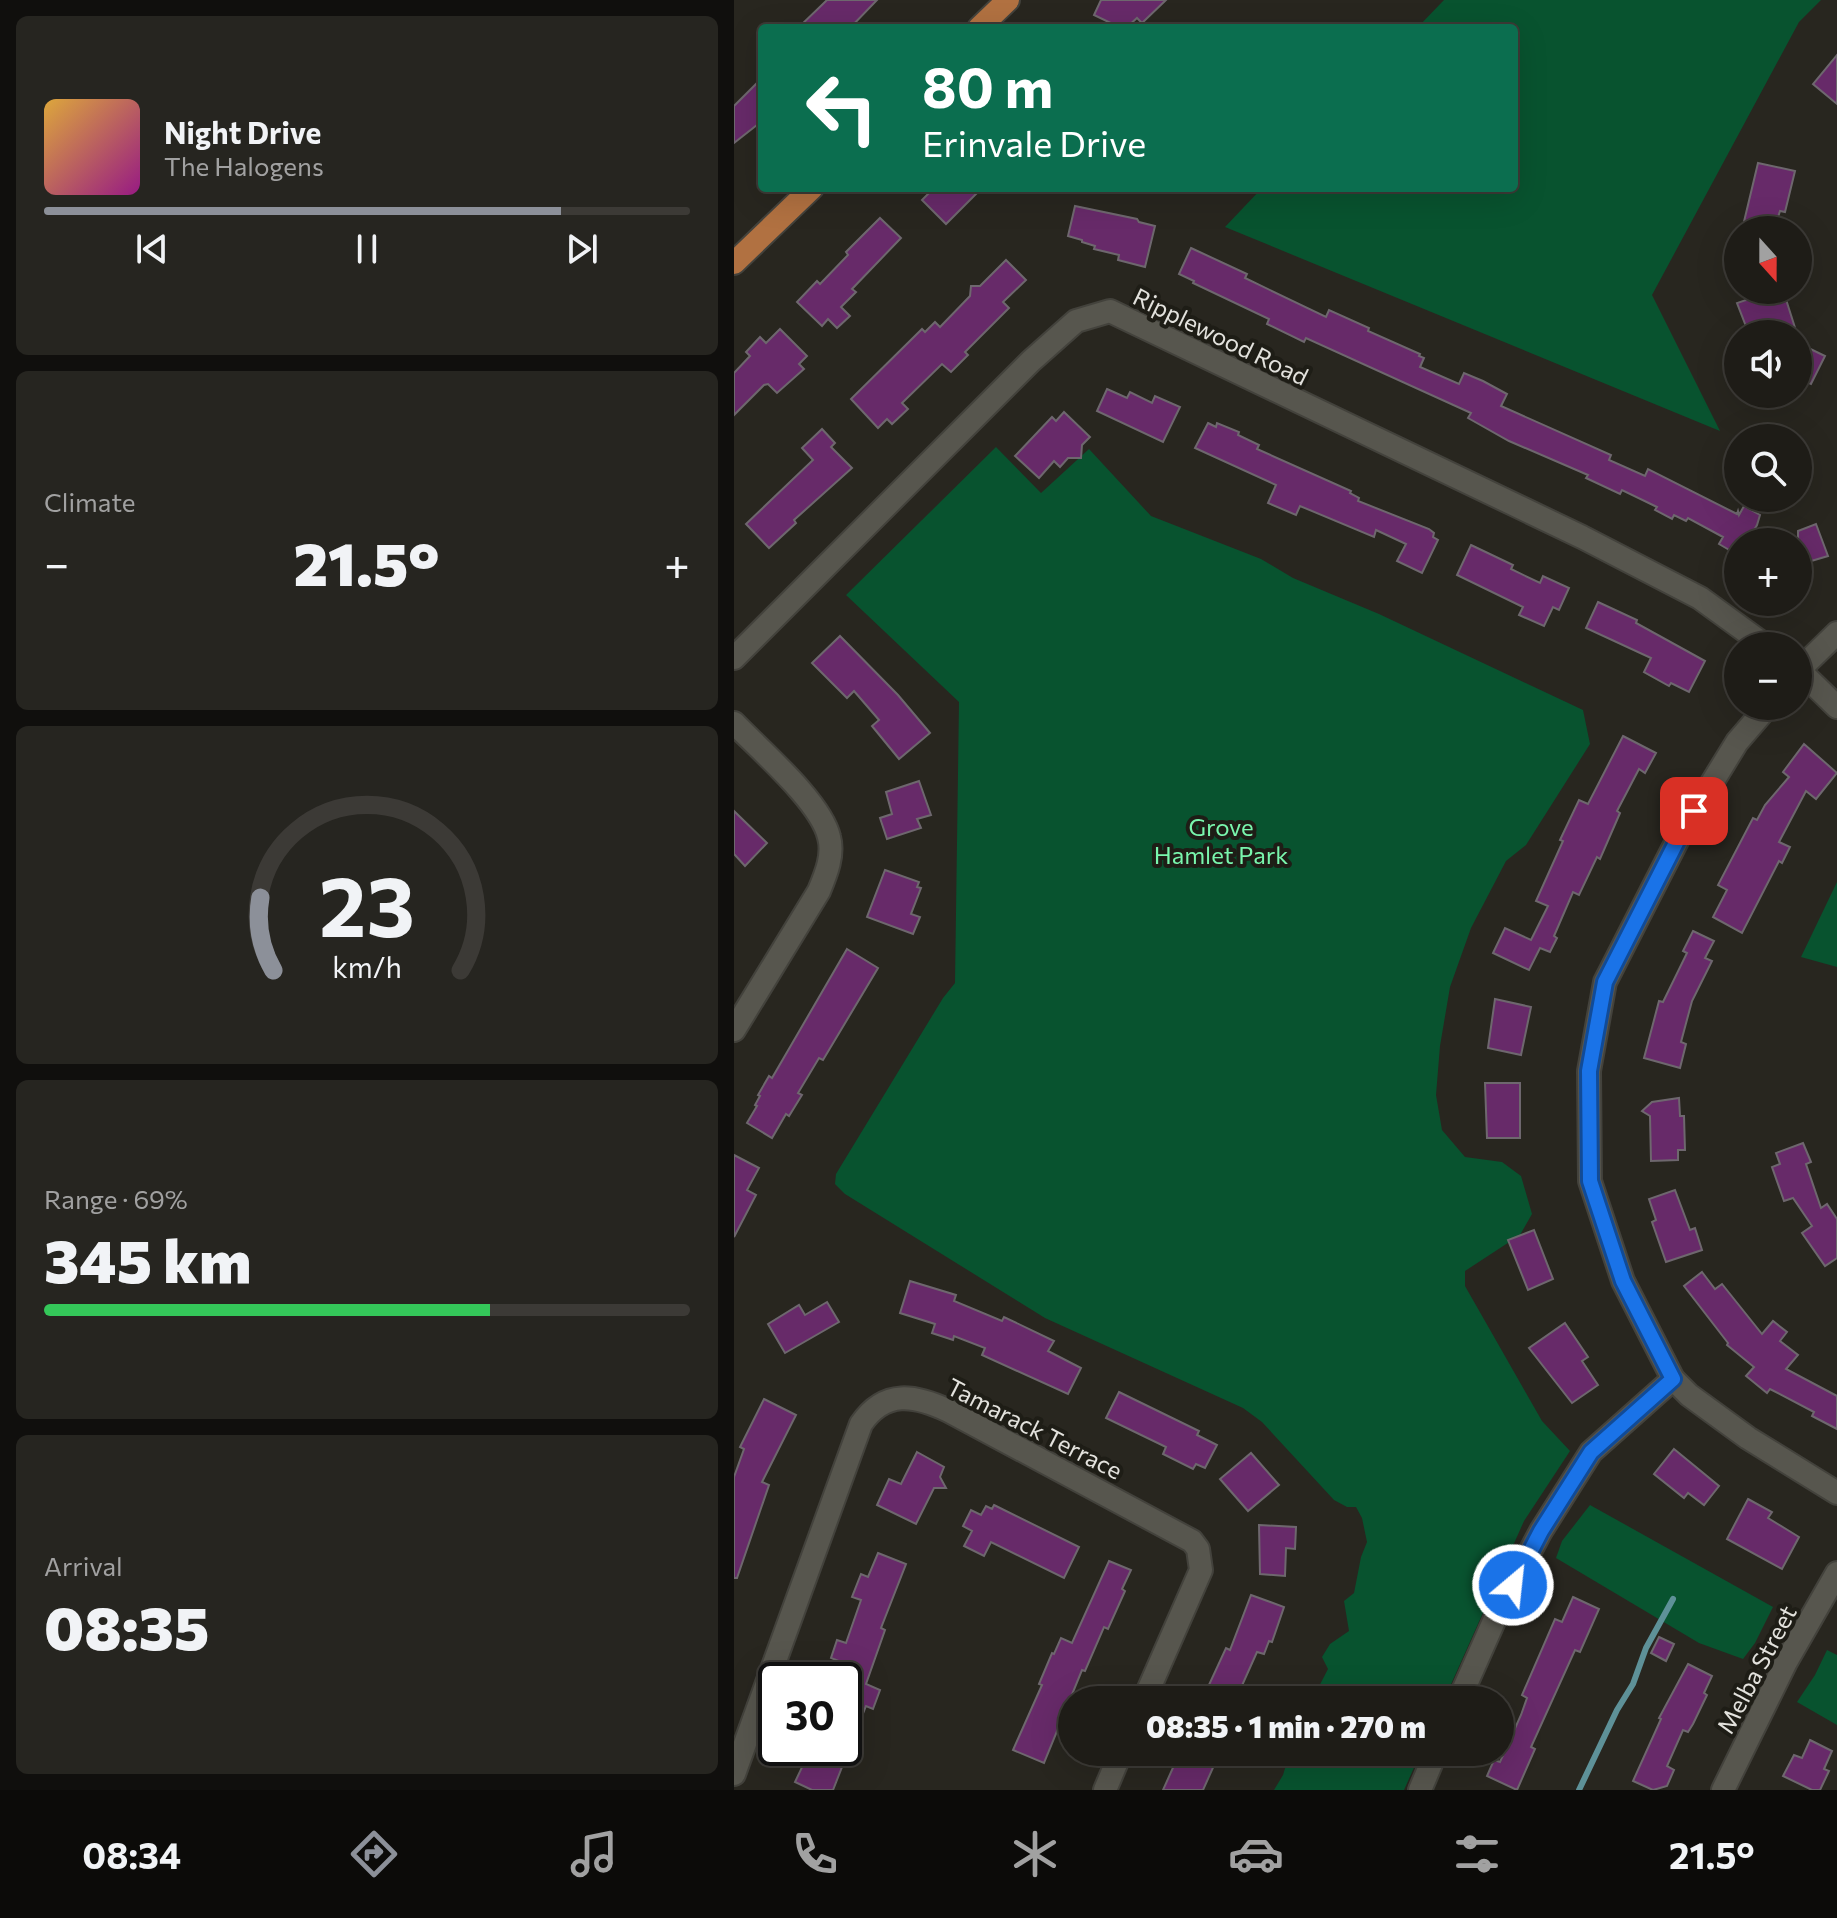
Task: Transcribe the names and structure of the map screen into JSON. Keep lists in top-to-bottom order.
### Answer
{
  "streets": {
    "street": ["Ripplewood Road", "Tamarack Terrace", "Melba Street"]
  },
  "parks": ["Grove Hamlet Park"],
  "north": "bottom",
  "page": {
    "turn": ["80 m", "Erinvale Drive"],
    "song": ["Night Drive", "The Halogens"],
    "map_buttons": ["+", "−"],
    "tile": [
      "Climate",
      ["Range · 69%", "345 km"],
      ["Arrival", "08:35"]
    ],
    "heat": ["−", "21.5°", "+"],
    "limit": "30",
    "trip": "08:35 · 1 min · 270 m",
    "tabs": ["08:34", "21.5°"],
    "gauge": ["23", "km/h"]
  }
}
